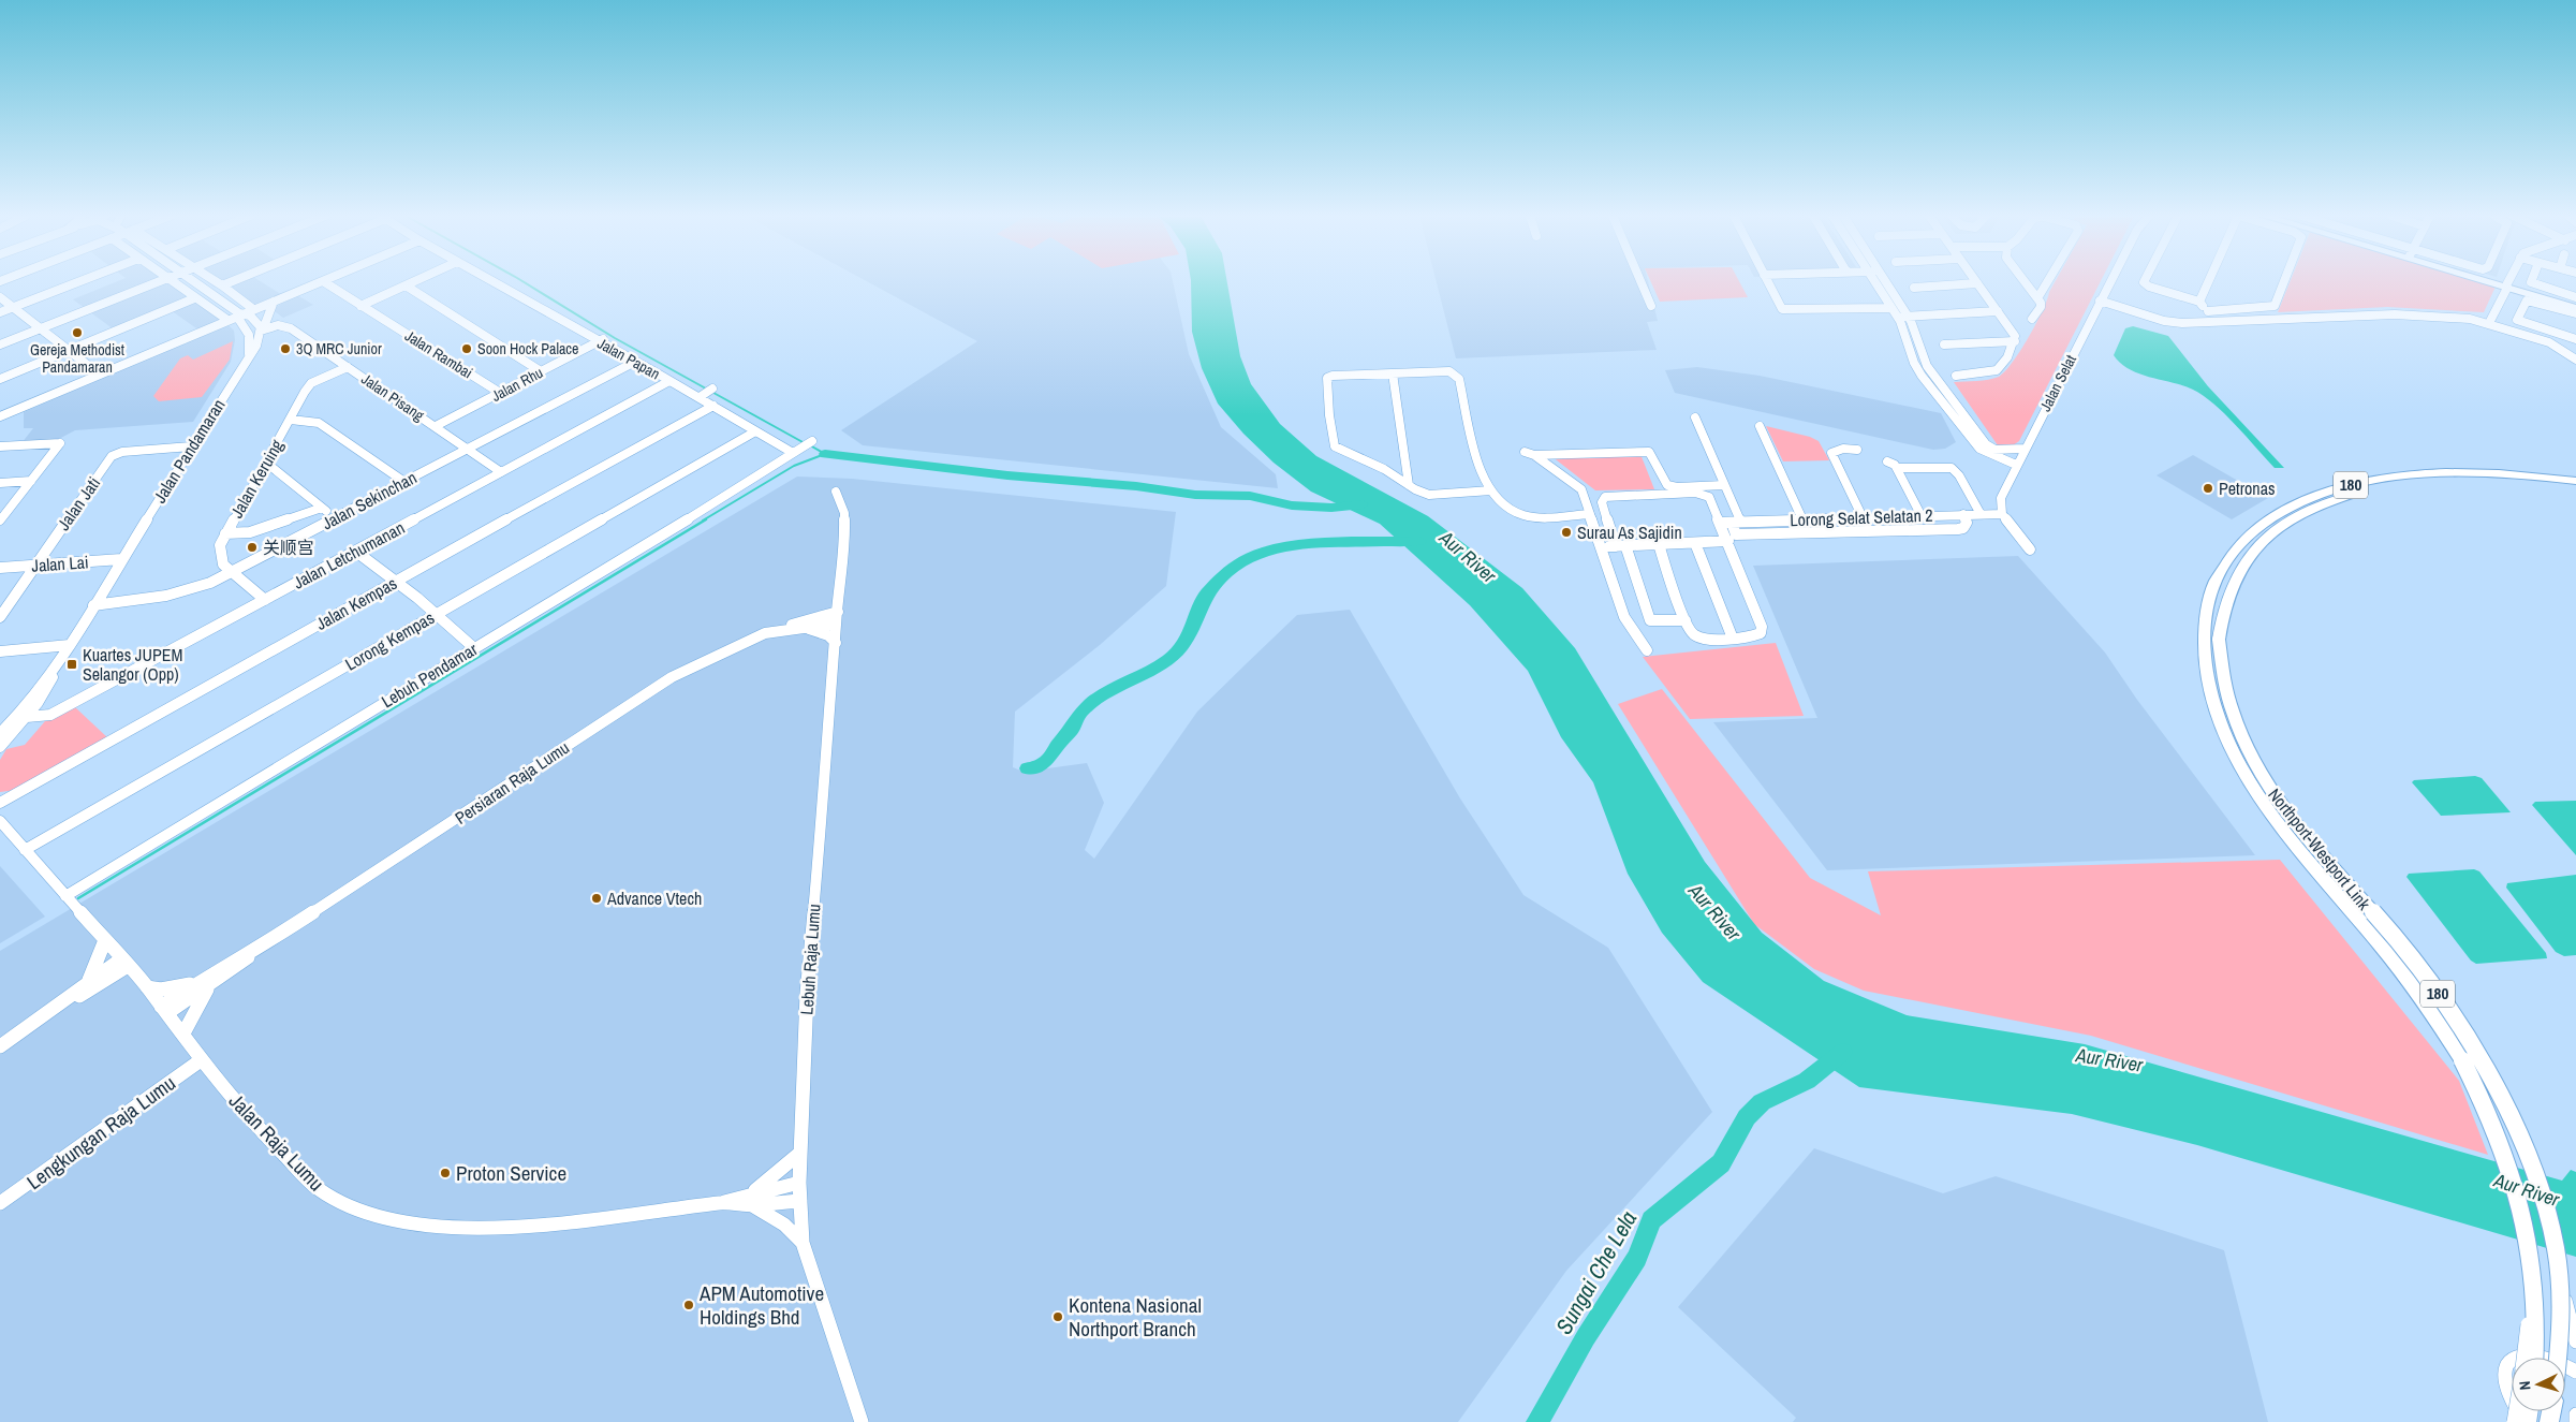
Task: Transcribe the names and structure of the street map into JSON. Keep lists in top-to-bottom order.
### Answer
{
  "streets": {
    "main road": ["180", "Northport-Westport Link"],
    "street": [
      "Jalan Rambai",
      "Jalan Papan",
      "Jalan Selat",
      "Jalan Rhu",
      "Jalan Pisang",
      "Jalan Pandamaran",
      "Jalan Keruing",
      "Jalan Sekinchan",
      "Jalan Jati",
      "Lorong Selat Selatan 2",
      "Jalan Letchumanan",
      "Jalan Lai",
      "Jalan Kempas",
      "Lorong Kempas",
      "Lebuh Pendamar",
      "Persiaran Raja Lumu",
      "Lebuh Raja Lumu",
      "Lengkungan Raja Lumu",
      "Jalan Raja Lumu"
    ]
  },
  "crossings": [
    ["Jalan Rambai", "Jalan Rhu"],
    ["Jalan Papan", "Jalan Rhu"],
    ["Jalan Papan", "Jalan Sekinchan"],
    ["Jalan Papan", "Jalan Letchumanan"],
    ["Jalan Papan", "Jalan Kempas"],
    ["Jalan Papan", "Lorong Kempas"],
    ["Jalan Papan", "Lebuh Pendamar"],
    ["Jalan Selat", "Lorong Selat Selatan 2"],
    ["Jalan Rhu", "Jalan Pisang"],
    ["Jalan Pisang", "Jalan Pandamaran"],
    ["Jalan Pisang", "Jalan Keruing"],
    ["Jalan Pisang", "Jalan Sekinchan"],
    ["Jalan Pisang", "Jalan Letchumanan"],
    ["Jalan Pandamaran", "Jalan Sekinchan"],
    ["Jalan Pandamaran", "Jalan Jati"],
    ["Jalan Pandamaran", "Jalan Letchumanan"],
    ["Jalan Pandamaran", "Jalan Lai"],
    ["Jalan Keruing", "Jalan Sekinchan"],
    ["Jalan Keruing", "Jalan Letchumanan"],
    ["Jalan Jati", "Jalan Lai"],
    ["Lorong Kempas", "Jalan Raja Lumu"],
    ["Lebuh Pendamar", "Jalan Raja Lumu"],
    ["Persiaran Raja Lumu", "Jalan Raja Lumu"],
    ["Lebuh Raja Lumu", "Jalan Raja Lumu"],
    ["Lengkungan Raja Lumu", "Jalan Raja Lumu"]
  ],
  "water": ["Aur River", "Sungai Che Lela"],
  "places": {
    "other": [
      "Gereja Methodist Pandamaran",
      "3Q MRC Junior",
      "Soon Hock Palace",
      "Petronas",
      "Surau As Sajidin",
      "关顺宫",
      "Advance Vtech",
      "Proton Service",
      "APM Automotive Holdings Bhd",
      "Kontena Nasional Northport Branch"
    ],
    "transit": ["Kuartes JUPEM Selangor (Opp)"]
  },
  "north": "left"
}
